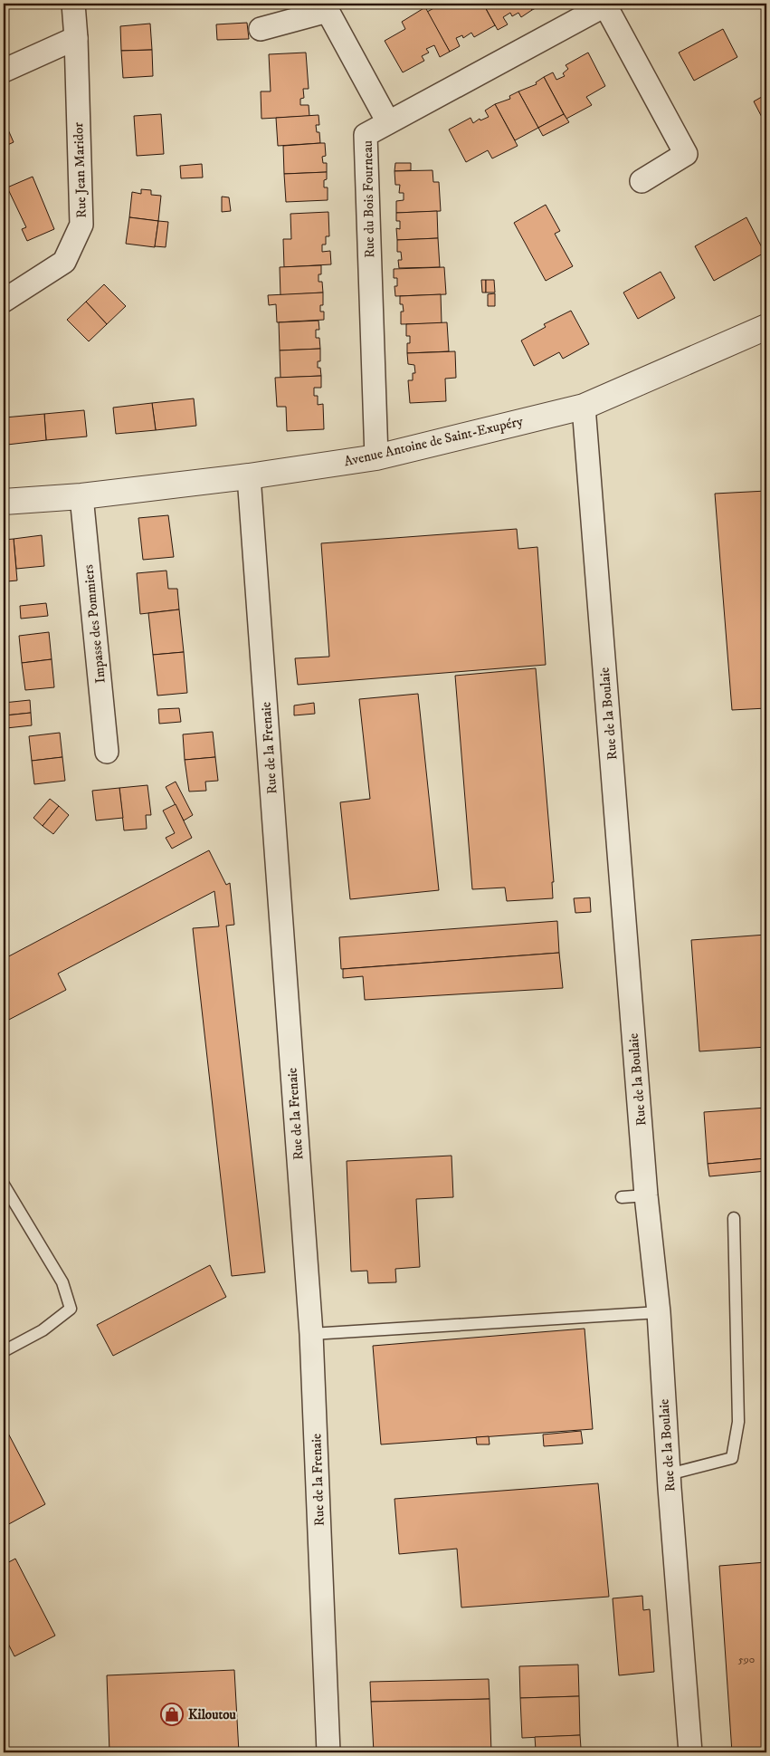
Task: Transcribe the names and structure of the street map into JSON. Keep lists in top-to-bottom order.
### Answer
{
  "streets": {
    "street": [
      "Rue Jean Maridor",
      "Rue du Bois Fourneau",
      "Avenue Antoine de Saint-Exupéry",
      "Impasse des Pommiers",
      "Rue de la Boulaie",
      "Rue de la Frenaie"
    ]
  },
  "crossings": [
    ["Rue du Bois Fourneau", "Avenue Antoine de Saint-Exupéry"],
    ["Avenue Antoine de Saint-Exupéry", "Impasse des Pommiers"],
    ["Avenue Antoine de Saint-Exupéry", "Rue de la Boulaie"],
    ["Avenue Antoine de Saint-Exupéry", "Rue de la Frenaie"]
  ],
  "places": {
    "shop": ["Kiloutou"]
  },
  "house_numbers": ["590"]
}
